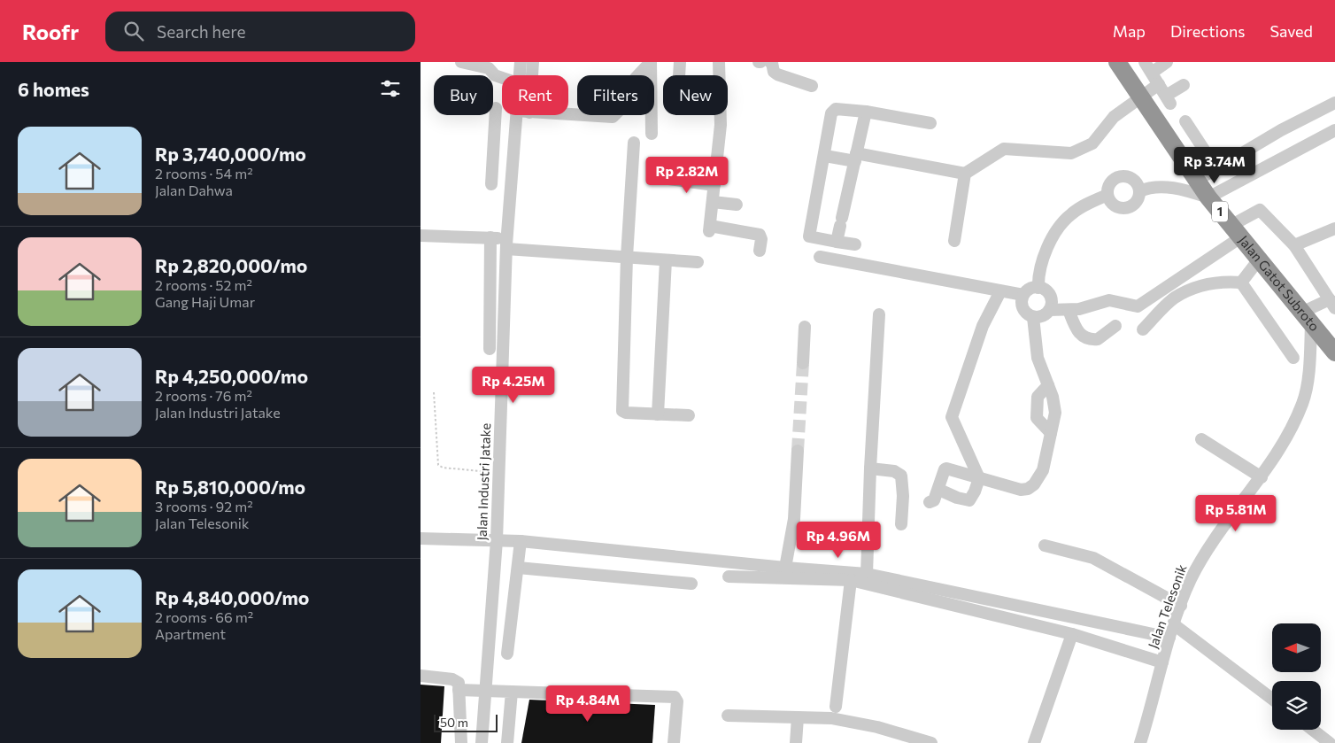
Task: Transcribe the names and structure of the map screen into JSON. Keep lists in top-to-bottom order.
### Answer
{
  "streets": {
    "highway": ["1", "Jalan Gatot Subroto"],
    "street": ["Jalan Industri Jatake", "Jalan Telesonik"]
  },
  "crossings": [
    ["Jalan Gatot Subroto", "Jalan Telesonik"]
  ],
  "scale_bar": "50 m",
  "north": "left",
  "page": {
    "header": "Roofr",
    "search": "Search here",
    "nav": ["Map", "Directions", "Saved"],
    "heading": "6 homes",
    "chip": [
      "Buy",
      "Rent",
      "Filters",
      "New"
    ],
    "list": [
      {
        "name": "Rp 3,740,000/mo",
        "note": "2 rooms · 54 m² · Jalan Dahwa"
      },
      {
        "name": "Rp 2,820,000/mo",
        "note": "2 rooms · 52 m² · Gang Haji Umar"
      },
      {
        "name": "Rp 4,250,000/mo",
        "note": "2 rooms · 76 m² · Jalan Industri Jatake"
      },
      {
        "name": "Rp 5,810,000/mo",
        "note": "3 rooms · 92 m² · Jalan Telesonik"
      },
      {
        "name": "Rp 4,840,000/mo",
        "note": "2 rooms · 66 m² · Apartment"
      }
    ],
    "price": [
      "Rp 3.74M",
      "Rp 2.82M",
      "Rp 4.25M",
      "Rp 5.81M",
      "Rp 4.96M",
      "Rp 4.84M"
    ],
    "scale": "50 m"
  }
}
